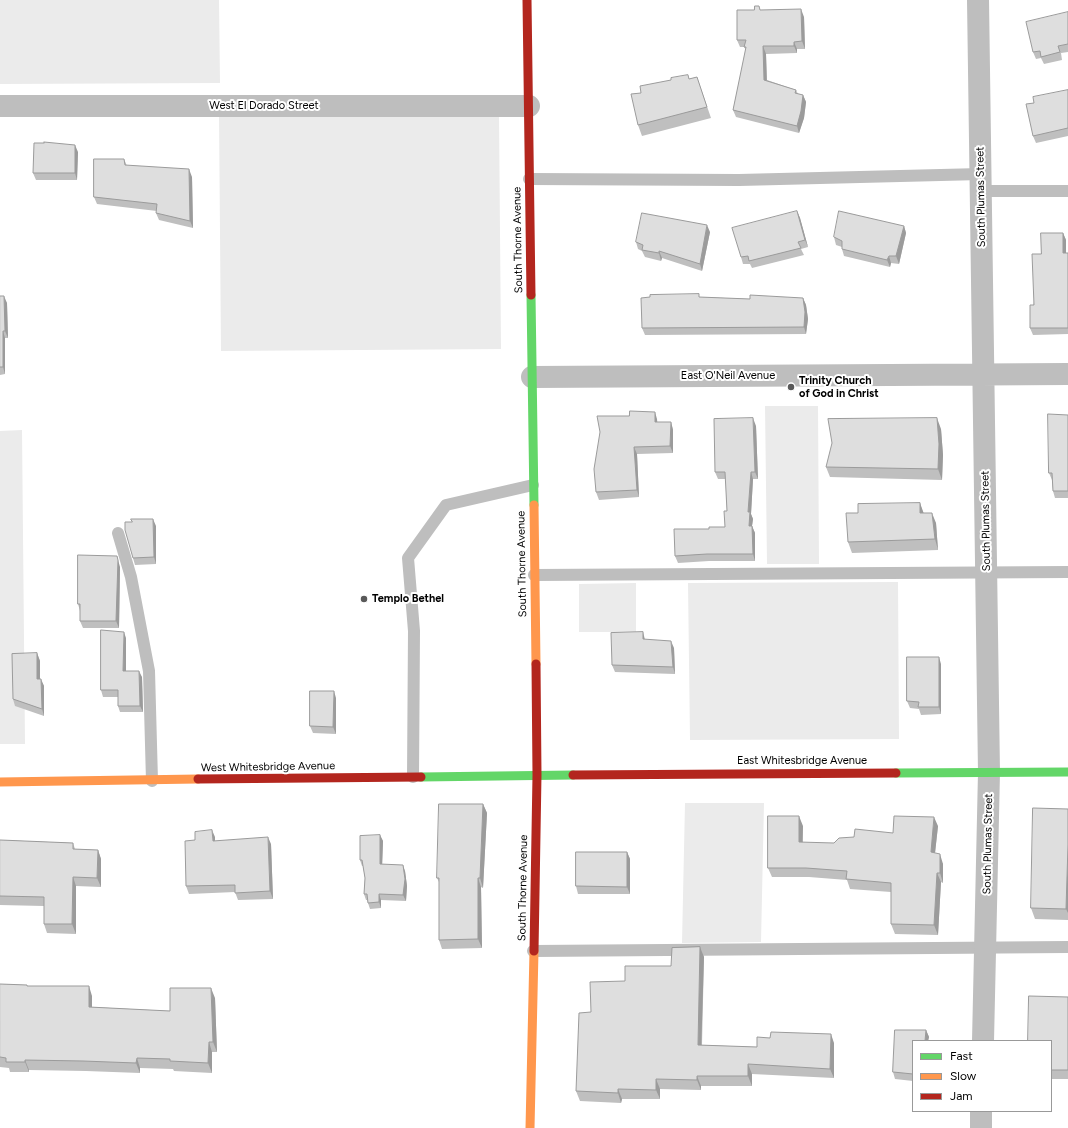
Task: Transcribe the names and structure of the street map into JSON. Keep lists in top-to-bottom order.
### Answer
{
  "streets": {
    "main road": ["South Thorne Avenue", "East Whitesbridge Avenue", "West Whitesbridge Avenue"],
    "street": ["West El Dorado Street", "South Plumas Street", "East O'Neil Avenue"]
  },
  "crossings": [
    ["West El Dorado Street", "South Thorne Avenue"],
    ["South Plumas Street", "East O'Neil Avenue"],
    ["South Plumas Street", "East Whitesbridge Avenue"],
    ["South Thorne Avenue", "East O'Neil Avenue"],
    ["South Thorne Avenue", "East Whitesbridge Avenue"],
    ["South Thorne Avenue", "West Whitesbridge Avenue"],
    ["East Whitesbridge Avenue", "West Whitesbridge Avenue"]
  ],
  "places": ["Trinity Church of God in Christ", "Templo Bethel"],
  "legend": ["Fast", "Slow", "Jam"]
}
